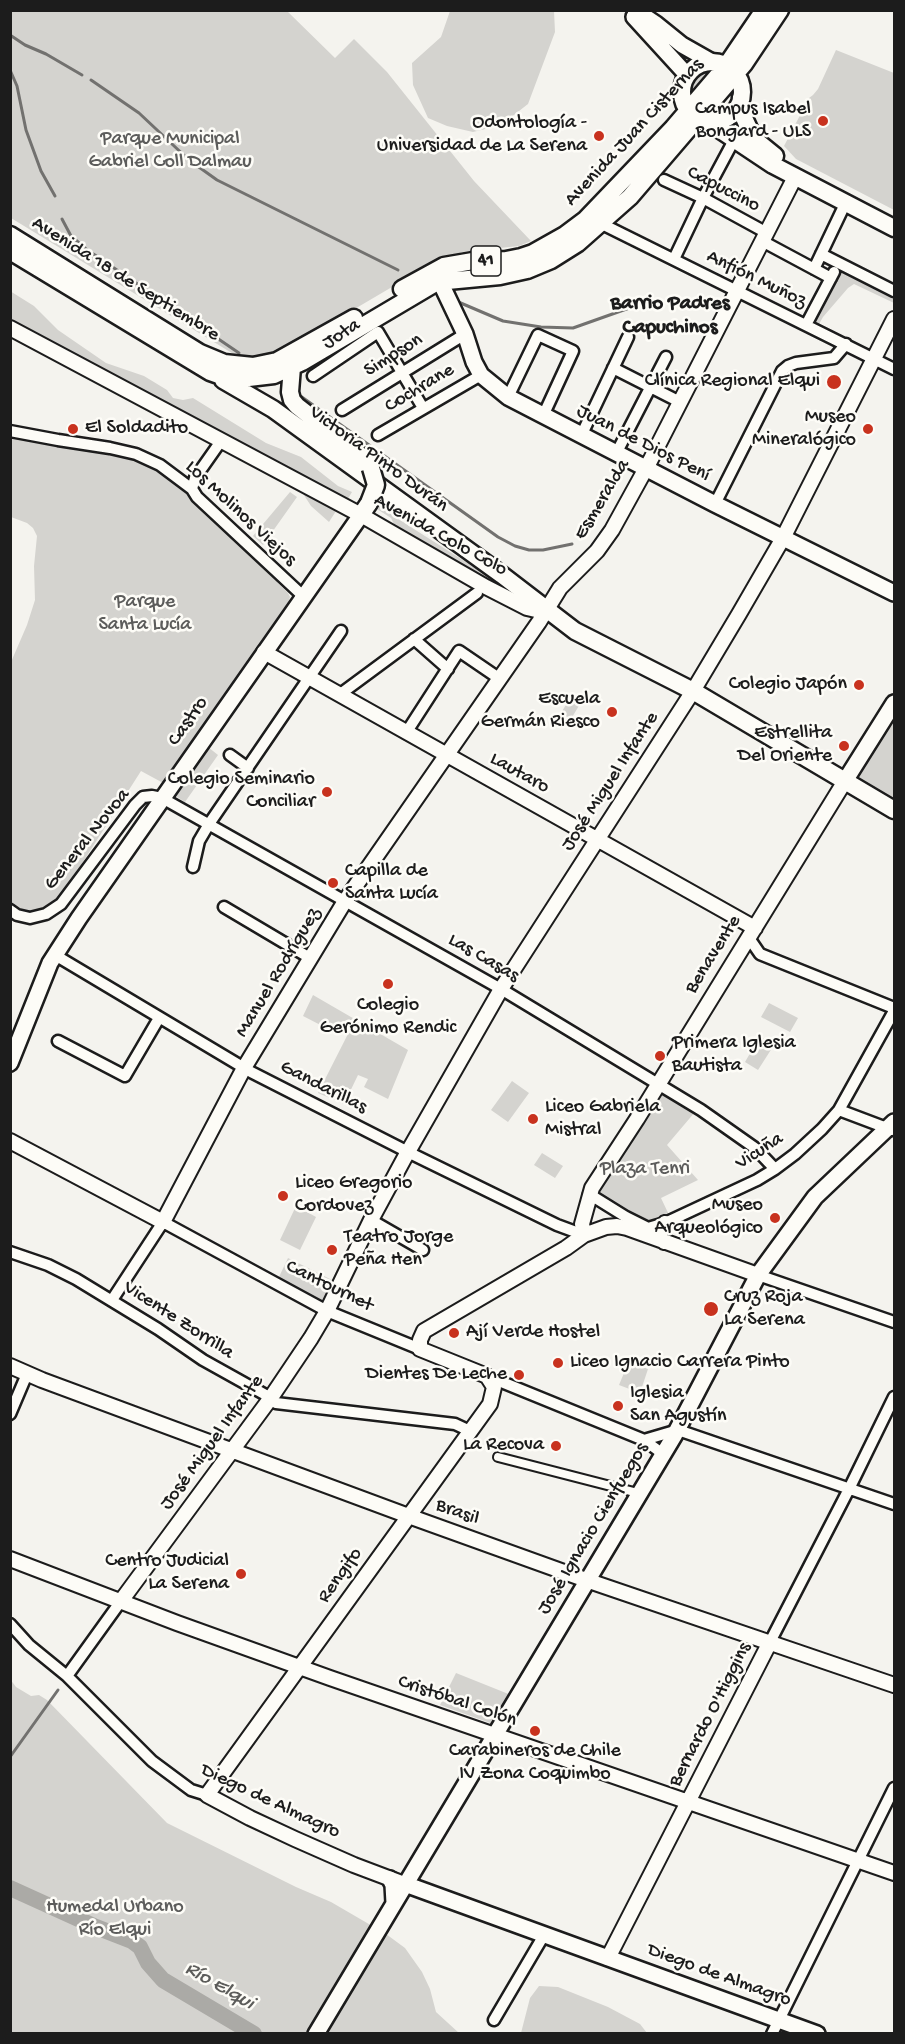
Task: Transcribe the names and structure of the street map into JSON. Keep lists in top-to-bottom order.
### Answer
{
  "streets": {
    "main road": [
      "Avenida Juan Cisternas",
      "41",
      "Avenida 18 de Septiembre",
      "Juan de Dios Pení",
      "Victoria Pinto Durán",
      "Avenida Colo Colo",
      "Castro",
      "Benavente",
      "José Ignacio Cienfuegos",
      "Diego de Almagro"
    ],
    "street": [
      "Capuccino",
      "Anfión Muñoz",
      "Jota",
      "Simpson",
      "Cochrane",
      "Esmeralda",
      "Los Molinos Viejos",
      "Lautaro",
      "José Miguel Infante",
      "General Novoa",
      "Las Casas",
      "Manuel Rodríguez",
      "Gandarillas",
      "Vicuña",
      "Cantournet",
      "Vicente Zorrilla",
      "Brasil",
      "Rengifo",
      "Cristóbal Colón",
      "Bernardo O'Higgins"
    ]
  },
  "crossings": [
    ["Avenida Juan Cisternas", "41"],
    ["Avenida Juan Cisternas", "Avenida 18 de Septiembre"],
    ["Avenida Juan Cisternas", "Anfión Muñoz"],
    ["Avenida Juan Cisternas", "Juan de Dios Pení"],
    ["Avenida Juan Cisternas", "Victoria Pinto Durán"],
    ["Capuccino", "Esmeralda"],
    ["Avenida 18 de Septiembre", "Victoria Pinto Durán"],
    ["Anfión Muñoz", "Esmeralda"],
    ["Anfión Muñoz", "José Miguel Infante"],
    ["Jota", "Simpson"],
    ["Jota", "Cochrane"],
    ["Simpson", "Juan de Dios Pení"],
    ["Cochrane", "Juan de Dios Pení"],
    ["Juan de Dios Pení", "Esmeralda"],
    ["Juan de Dios Pení", "José Miguel Infante"],
    ["Victoria Pinto Durán", "Esmeralda"],
    ["Victoria Pinto Durán", "Avenida Colo Colo"],
    ["Victoria Pinto Durán", "Manuel Rodríguez"],
    ["Esmeralda", "Avenida Colo Colo"],
    ["Esmeralda", "Manuel Rodríguez"],
    ["Los Molinos Viejos", "Castro"],
    ["Avenida Colo Colo", "Castro"],
    ["Avenida Colo Colo", "José Miguel Infante"],
    ["Avenida Colo Colo", "Benavente"],
    ["Avenida Colo Colo", "Manuel Rodríguez"],
    ["Castro", "Lautaro"],
    ["Castro", "General Novoa"],
    ["Castro", "Las Casas"],
    ["Castro", "Gandarillas"],
    ["Lautaro", "José Miguel Infante"],
    ["Lautaro", "Benavente"],
    ["Lautaro", "Manuel Rodríguez"],
    ["Lautaro", "Vicuña"],
    ["José Miguel Infante", "Las Casas"],
    ["José Miguel Infante", "Gandarillas"],
    ["José Miguel Infante", "Cantournet"],
    ["José Miguel Infante", "Vicente Zorrilla"],
    ["José Miguel Infante", "Brasil"],
    ["José Miguel Infante", "Cristóbal Colón"],
    ["José Miguel Infante", "Diego de Almagro"],
    ["General Novoa", "Las Casas"],
    ["Benavente", "Las Casas"],
    ["Benavente", "Gandarillas"],
    ["Benavente", "Vicuña"],
    ["Las Casas", "Manuel Rodríguez"],
    ["Las Casas", "Vicuña"],
    ["Manuel Rodríguez", "Gandarillas"],
    ["Manuel Rodríguez", "Cantournet"],
    ["Manuel Rodríguez", "Vicente Zorrilla"],
    ["Cantournet", "José Ignacio Cienfuegos"],
    ["Cantournet", "Rengifo"],
    ["Vicente Zorrilla", "Rengifo"],
    ["Brasil", "José Ignacio Cienfuegos"],
    ["Brasil", "Rengifo"],
    ["Brasil", "Bernardo O'Higgins"],
    ["José Ignacio Cienfuegos", "Cristóbal Colón"],
    ["José Ignacio Cienfuegos", "Diego de Almagro"],
    ["Rengifo", "Cristóbal Colón"],
    ["Rengifo", "Diego de Almagro"],
    ["Cristóbal Colón", "Bernardo O'Higgins"],
    ["Bernardo O'Higgins", "Diego de Almagro"]
  ],
  "districts": ["Barrio Padres Capuchinos"],
  "water": ["Río Elqui"],
  "parks": [
    "Parque Municipal Gabriel Coll Dalmau",
    "Parque Santa Lucía",
    "Plaza Tenri",
    "Humedal Urbano Río Elqui"
  ],
  "places": [
    "Campus Isabel Bongard - ULS",
    "Odontología - Universidad de La Serena",
    "Clínica Regional Elqui",
    "El Soldadito",
    "Museo Mineralógico",
    "Colegio Japón",
    "Escuela Germán Riesco",
    "Estrellita Del Oriente",
    "Colegio Seminario Conciliar",
    "Capilla de Santa Lucía",
    "Colegio Gerónimo Rendic",
    "Primera Iglesia Bautista",
    "Liceo Gabriela Mistral",
    "Liceo Gregorio Cordovez",
    "Museo Arqueológico",
    "Teatro Jorge Peña Hen",
    "Cruz Roja La Serena",
    "Ají Verde Hostel",
    "Liceo Ignacio Carrera Pinto",
    "Dientes De Leche",
    "Iglesia San Agustín",
    "La Recova",
    "Centro Judicial La Serena",
    "Carabineros de Chile IV Zona Coquimbo"
  ]
}
